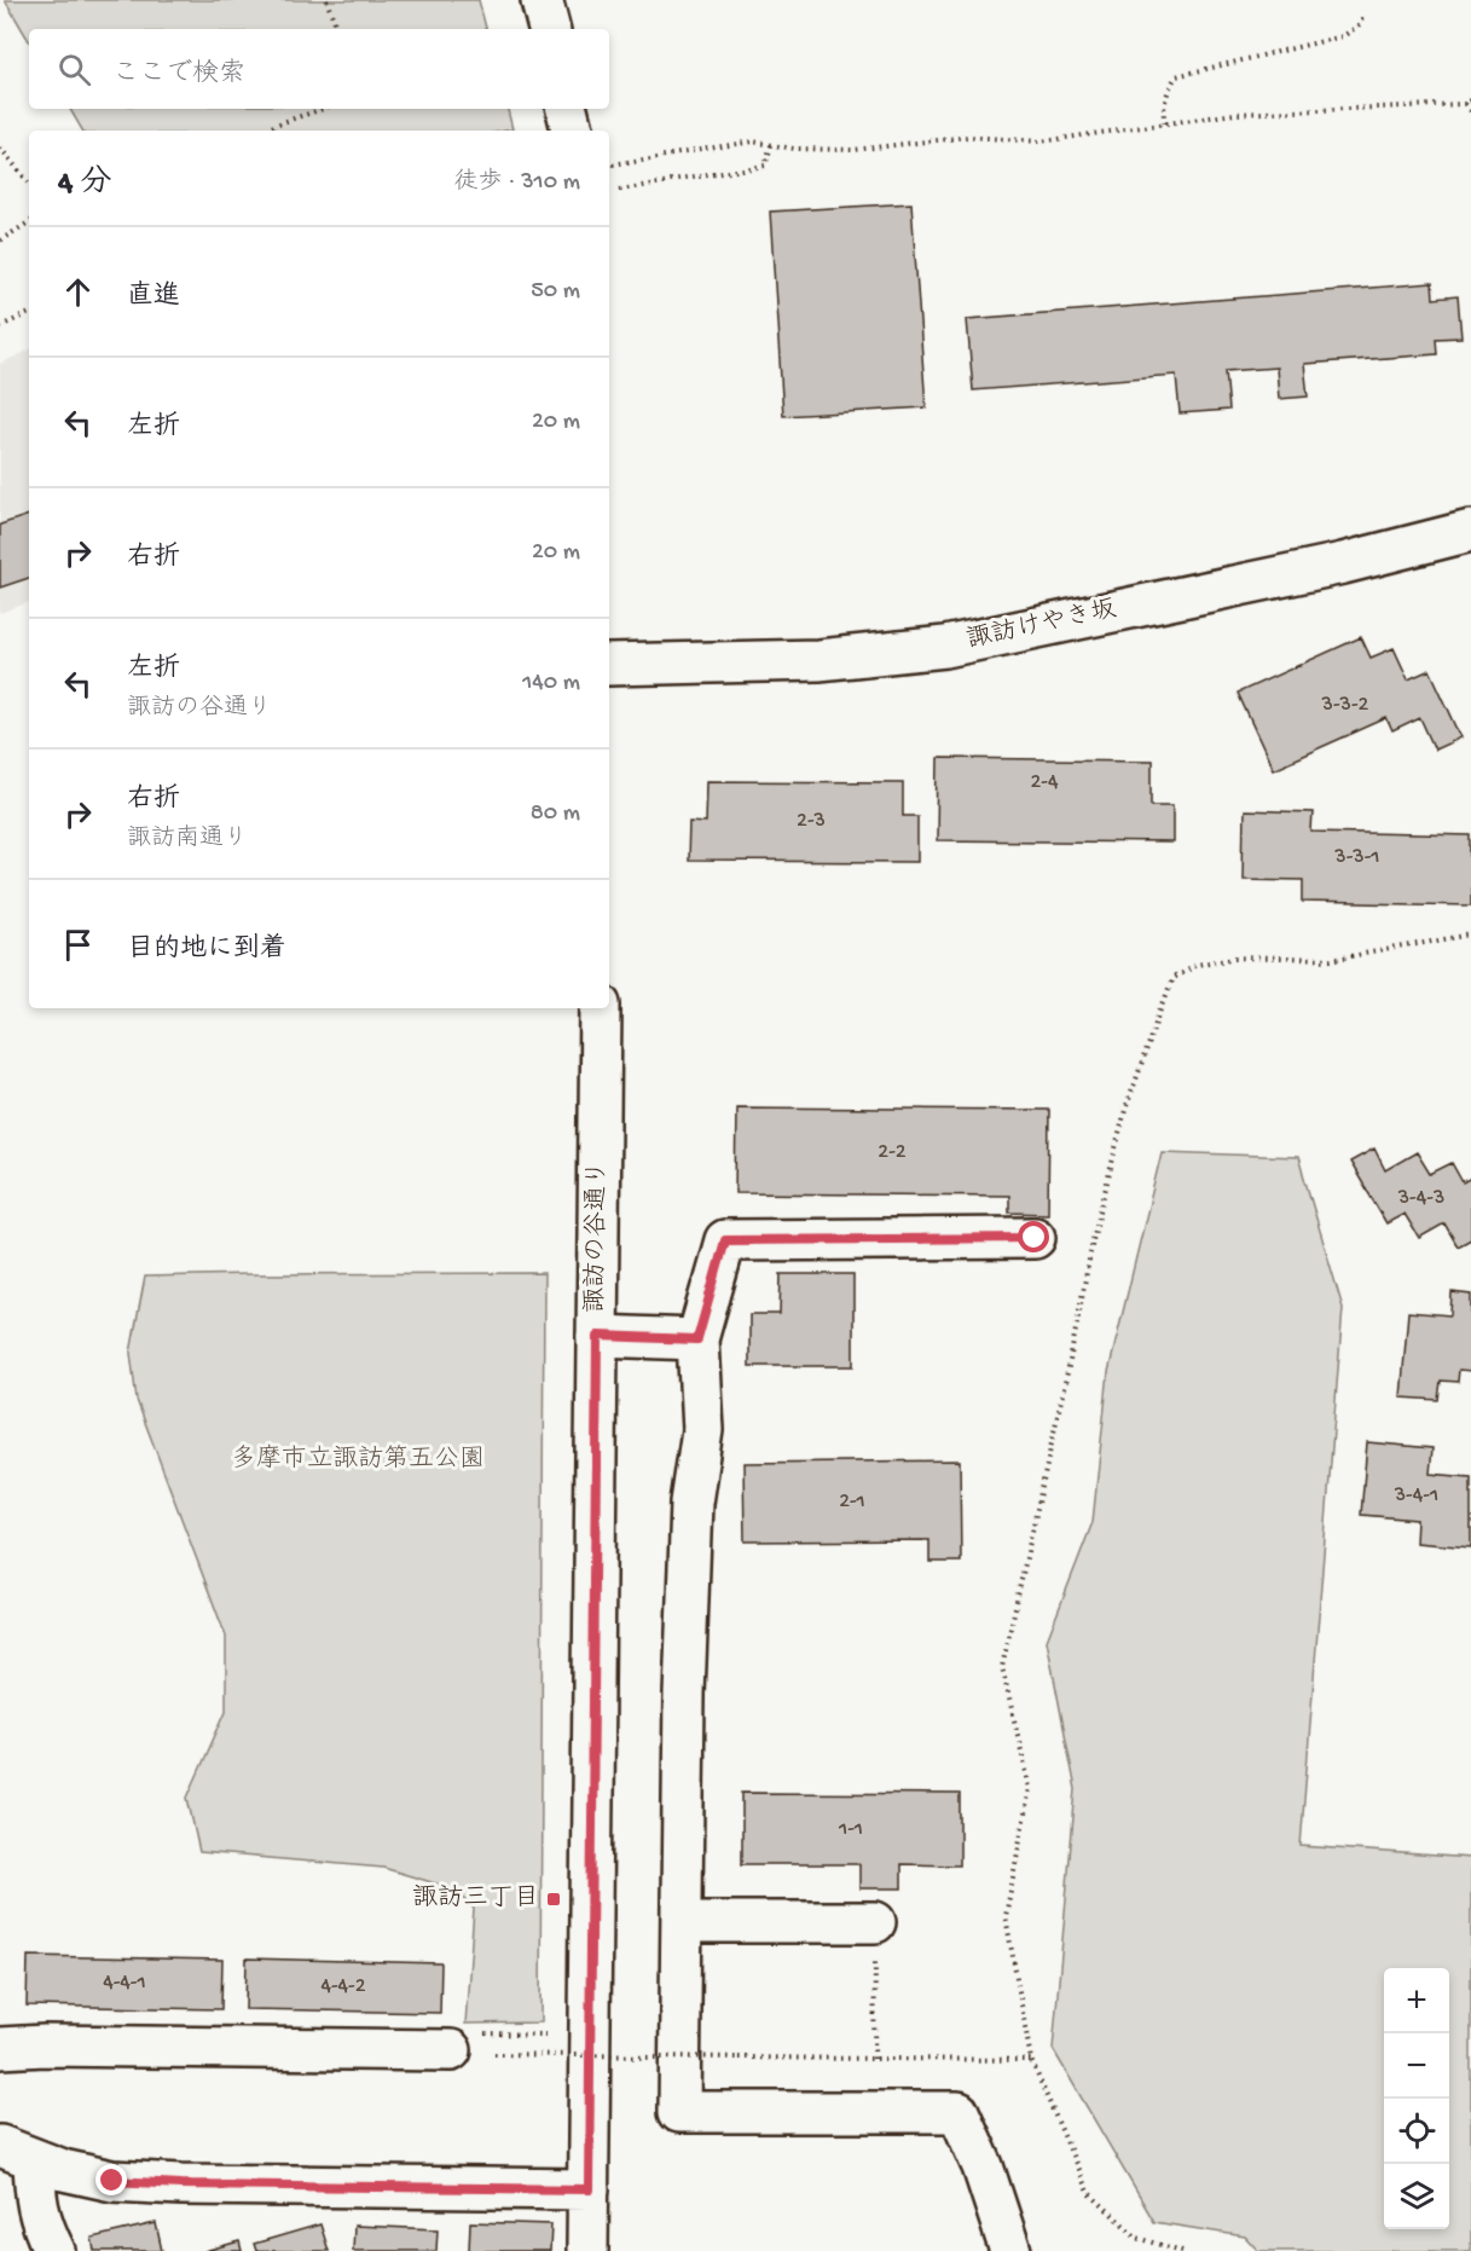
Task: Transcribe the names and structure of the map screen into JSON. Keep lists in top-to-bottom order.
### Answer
{
  "streets": {
    "street": ["諏訪けやき坂", "諏訪の谷通り"]
  },
  "parks": ["多摩市立諏訪第五公園"],
  "places": {
    "transit": ["諏訪三丁目"]
  },
  "house_numbers": [
    "3-3-2",
    "2-4",
    "2-3",
    "3-3-1",
    "2-2",
    "3-4-3",
    "3-4-1",
    "2-1",
    "1-1",
    "4-4-1",
    "4-4-2"
  ],
  "page": {
    "search": "ここで検索",
    "heading": ["4 分", "徒歩 · 310 m"],
    "list": [
      ["直進", "50 m"],
      ["左折", "20 m"],
      ["右折", "20 m"],
      ["左折", "諏訪の谷通り", "140 m"],
      ["右折", "諏訪南通り", "80 m"],
      "目的地に到着"
    ],
    "map_buttons": ["+", "−"]
  }
}
